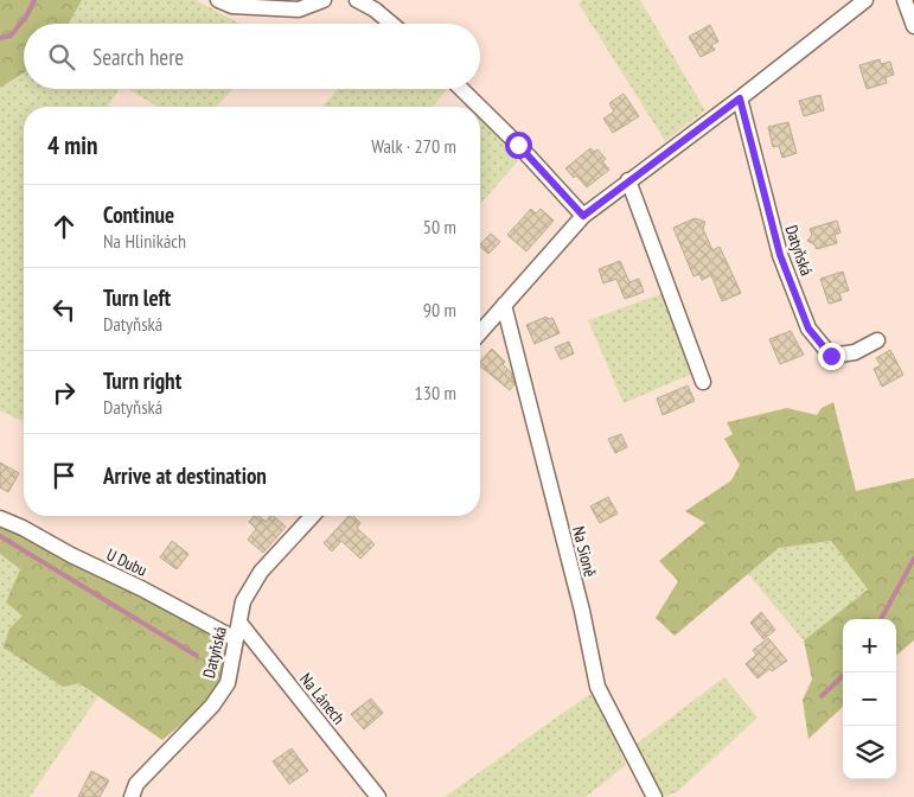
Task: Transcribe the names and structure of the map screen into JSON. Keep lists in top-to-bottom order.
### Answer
{
  "streets": {
    "street": [
      "Datyňská",
      "Na Sioně",
      "U Dubu",
      "Na Lánech"
    ]
  },
  "crossings": [
    ["Datyňská", "U Dubu"],
    ["Datyňská", "Na Lánech"]
  ],
  "page": {
    "search": "Search here",
    "heading": ["4 min", "Walk · 270 m"],
    "list": [
      ["Continue", "Na Hlinikách", "50 m"],
      ["Turn left", "Datyňská", "90 m"],
      ["Turn right", "Datyňská", "130 m"],
      "Arrive at destination"
    ],
    "map_buttons": ["+", "−"]
  }
}
